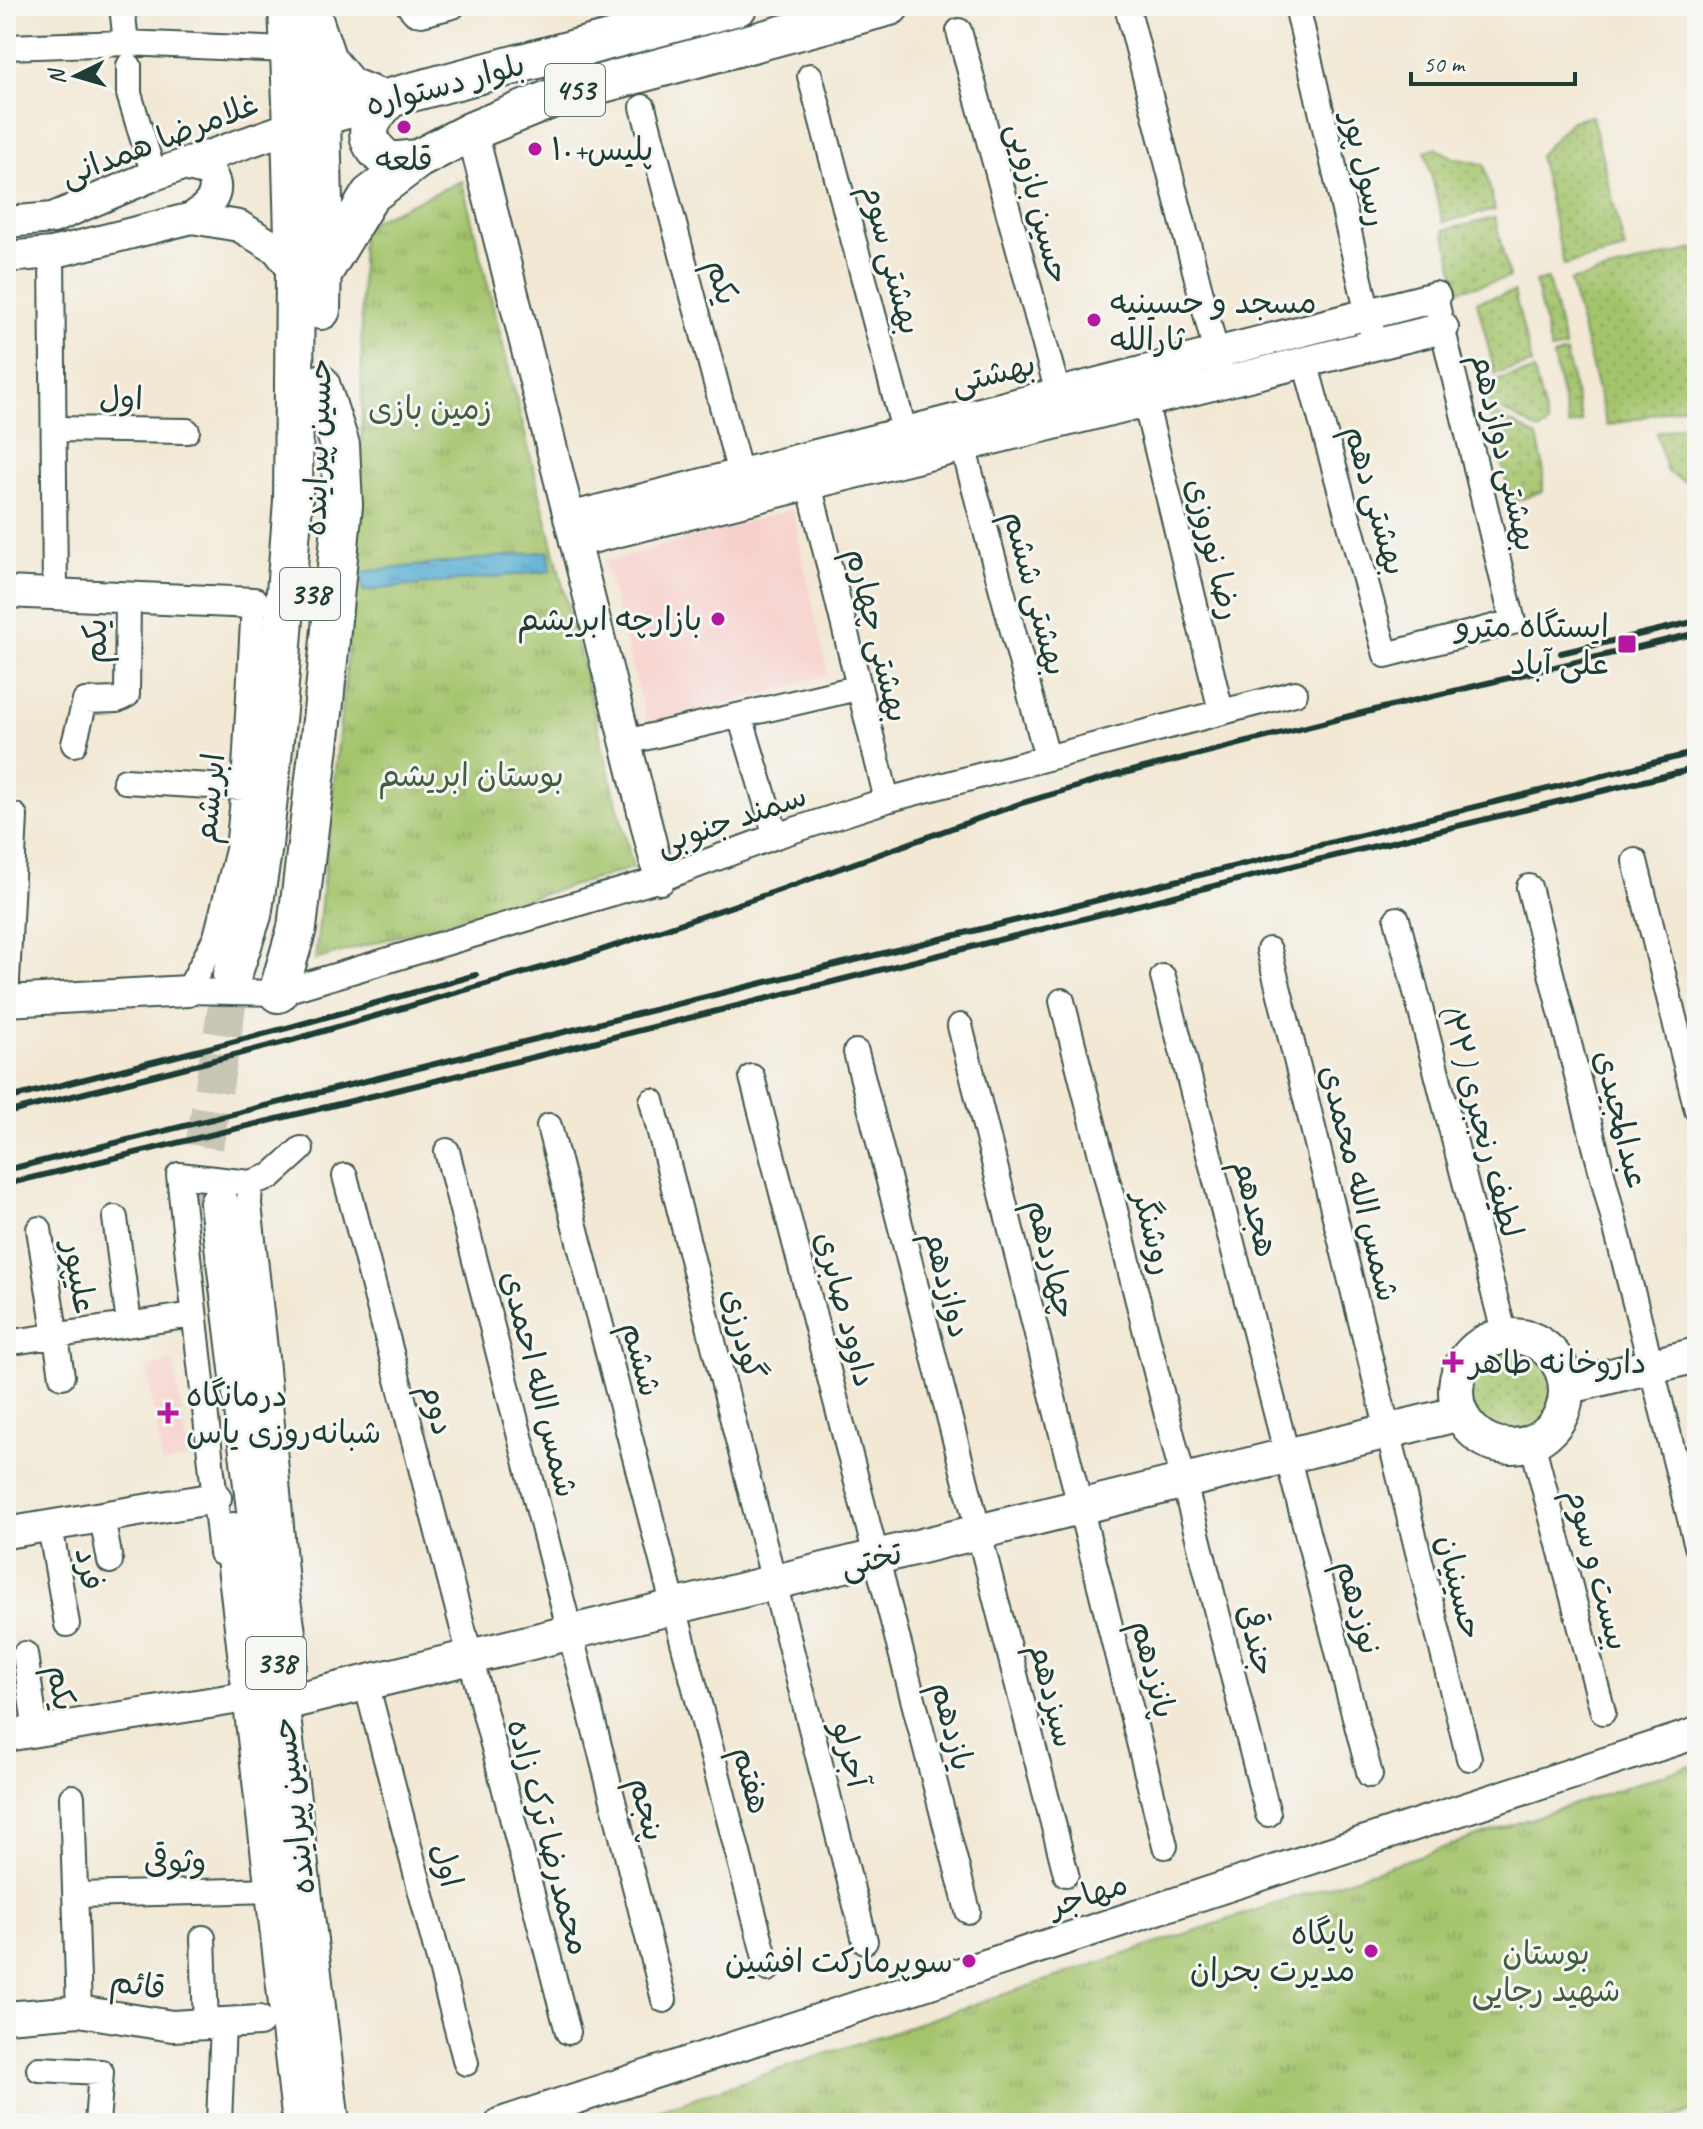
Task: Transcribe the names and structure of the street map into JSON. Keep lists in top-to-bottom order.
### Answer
{
  "streets": {
    "main road": [
      "بلوار دستواره",
      "453",
      "حسین پیراینده",
      "338",
      "تختی"
    ],
    "street": [
      "غلامرضا همدانی",
      "رسول پور",
      "حسین بازویی",
      "بهشتی سوم",
      "یکم",
      "بهشتی",
      "اول",
      "بهشتی دوازدهم",
      "بهشتی دهم",
      "رضا نوروزی",
      "بهشتی ششم",
      "بهشتی چهارم",
      "ابریشم",
      "سمند جنوبی",
      "عبدالمجیدی",
      "لطیف رنجبری (۲۲)",
      "شمس الله محمدی",
      "هجدهم",
      "روشنگر",
      "چهاردهم",
      "علیپور",
      "دوازدهم",
      "داوود صابری",
      "گودرزی",
      "ششم",
      "شمس الله احمدی",
      "دوم",
      "فرد",
      "بیست و سوم",
      "حسینیان",
      "نوزدهم",
      "جندقی",
      "پانزدهم",
      "سیزدهم",
      "یازدهم",
      "آجرلو",
      "هفتم",
      "پنجم",
      "محمدرضا ترک زاده",
      "وثوقی",
      "مهاجر",
      "قائم"
    ]
  },
  "crossings": [
    ["بلوار دستواره", "غلامرضا همدانی"],
    ["بلوار دستواره", "حسین پیراینده"],
    ["غلامرضا همدانی", "حسین پیراینده"],
    ["رسول پور", "بهشتی"],
    ["حسین بازویی", "بهشتی"],
    ["بهشتی سوم", "بهشتی"],
    ["یکم", "بهشتی"],
    ["بهشتی", "بهشتی دوازدهم"],
    ["اول", "تختی"],
    ["حسین پیراینده", "سمند جنوبی"],
    ["حسین پیراینده", "تختی"],
    ["حسین پیراینده", "وثوقی"],
    ["بهشتی دوازدهم", "بهشتی دهم"],
    ["رضا نوروزی", "سمند جنوبی"],
    ["بهشتی ششم", "سمند جنوبی"],
    ["بهشتی چهارم", "سمند جنوبی"],
    ["ابریشم", "سمند جنوبی"],
    ["لطیف رنجبری (۲۲)", "تختی"],
    ["لطیف رنجبری (۲۲)", "بیست و سوم"],
    ["شمس الله محمدی", "تختی"],
    ["شمس الله محمدی", "حسینیان"],
    ["هجدهم", "تختی"],
    ["هجدهم", "نوزدهم"],
    ["روشنگر", "تختی"],
    ["روشنگر", "جندقی"],
    ["چهاردهم", "تختی"],
    ["چهاردهم", "پانزدهم"],
    ["دوازدهم", "تختی"],
    ["دوازدهم", "سیزدهم"],
    ["داوود صابری", "تختی"],
    ["داوود صابری", "یازدهم"],
    ["گودرزی", "تختی"],
    ["گودرزی", "آجرلو"],
    ["ششم", "تختی"],
    ["ششم", "هفتم"],
    ["شمس الله احمدی", "تختی"],
    ["شمس الله احمدی", "پنجم"],
    ["دوم", "تختی"],
    ["دوم", "محمدرضا ترک زاده"],
    ["تختی", "بیست و سوم"],
    ["تختی", "حسینیان"],
    ["تختی", "نوزدهم"],
    ["تختی", "جندقی"],
    ["تختی", "پانزدهم"],
    ["تختی", "سیزدهم"],
    ["تختی", "یازدهم"],
    ["تختی", "آجرلو"],
    ["تختی", "هفتم"],
    ["تختی", "پنجم"],
    ["تختی", "محمدرضا ترک زاده"]
  ],
  "parks": ["زمین بازی", "بوستان ابریشم", "بوستان شهید رجایی"],
  "places": {
    "other": [
      "قلعه",
      "پلیس+۱۰",
      "مسجد و حسینیه ثارالله",
      "بازارچه ابریشم",
      "پایگاه مدیرت بحران",
      "سوپرمارکت افشین"
    ],
    "transit": ["ایستگاه مترو علی آباد"],
    "health": ["داروخانه طاهر", "درمانگاه شبانه‌روزی یاس"]
  },
  "scale_bar": "50 m",
  "north": "left"
}
